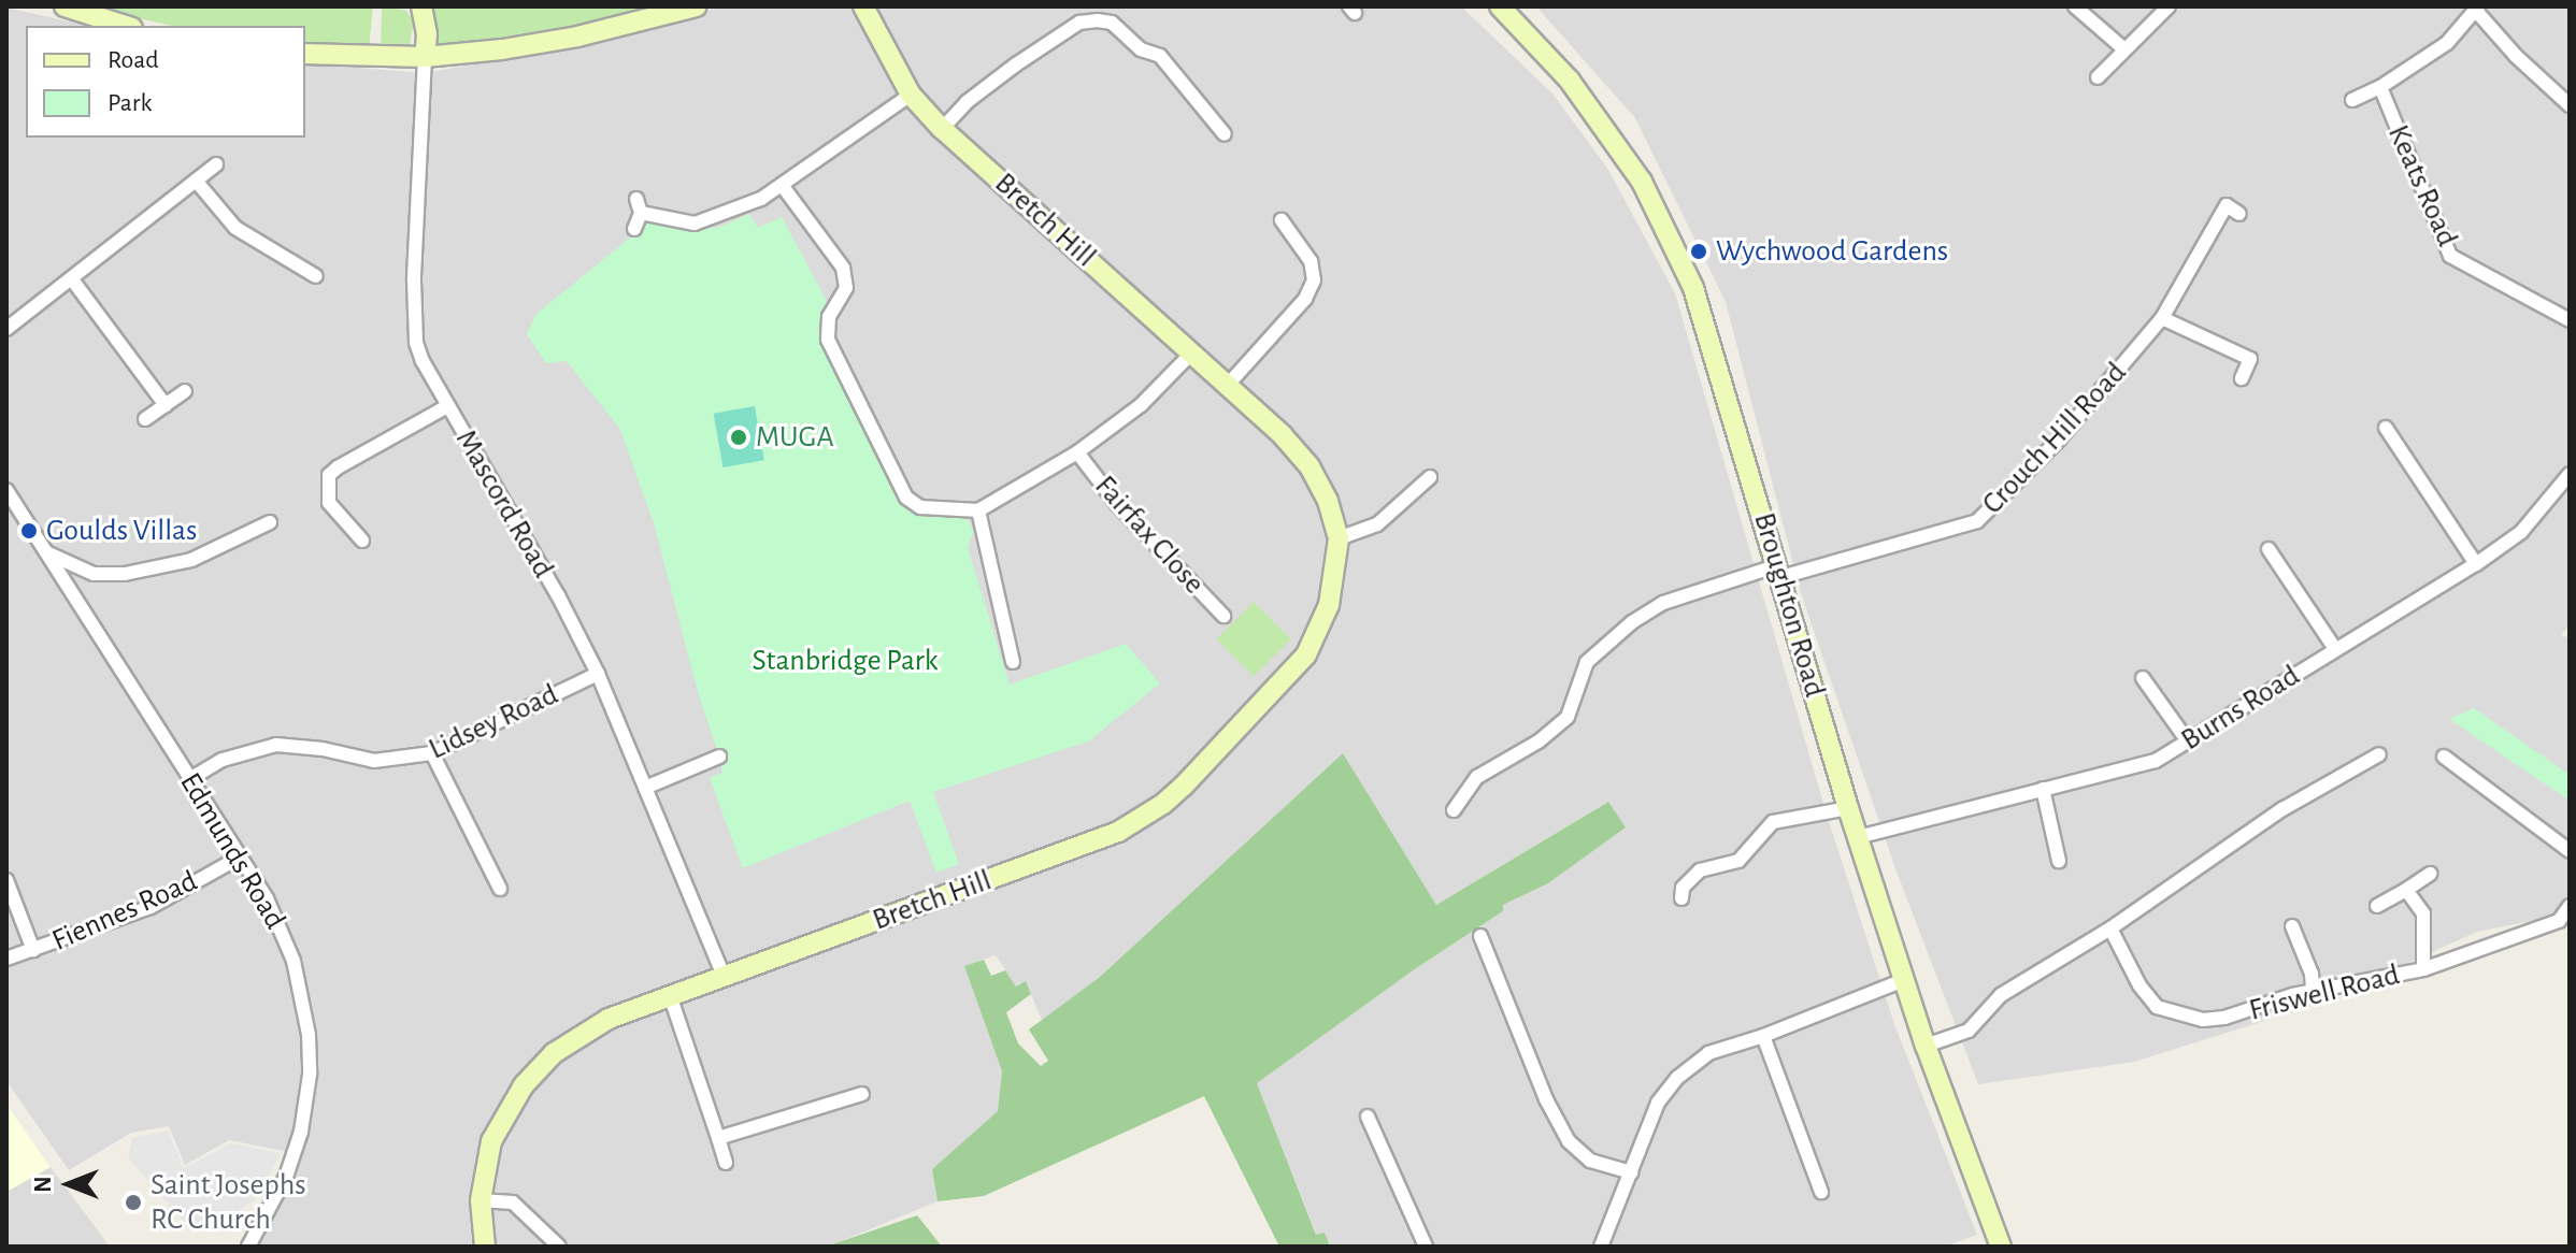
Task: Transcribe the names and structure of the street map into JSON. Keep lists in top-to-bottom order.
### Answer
{
  "streets": {
    "street": [
      "Keats Road",
      "Bretch Hill",
      "Crouch Hill Road",
      "Mascord Road",
      "Fairfax Close",
      "Broughton Road",
      "Burns Road",
      "Lidsey Road",
      "Edmunds Road",
      "Fiennes Road",
      "Friswell Road"
    ]
  },
  "crossings": [
    ["Bretch Hill", "Mascord Road"],
    ["Crouch Hill Road", "Broughton Road"],
    ["Mascord Road", "Lidsey Road"],
    ["Broughton Road", "Burns Road"],
    ["Lidsey Road", "Edmunds Road"],
    ["Edmunds Road", "Fiennes Road"]
  ],
  "parks": ["Stanbridge Park"],
  "places": [
    "Wychwood Gardens",
    "MUGA",
    "Goulds Villas",
    "Saint Josephs RC Church"
  ],
  "legend": ["Road", "Park"],
  "north": "left"
}
